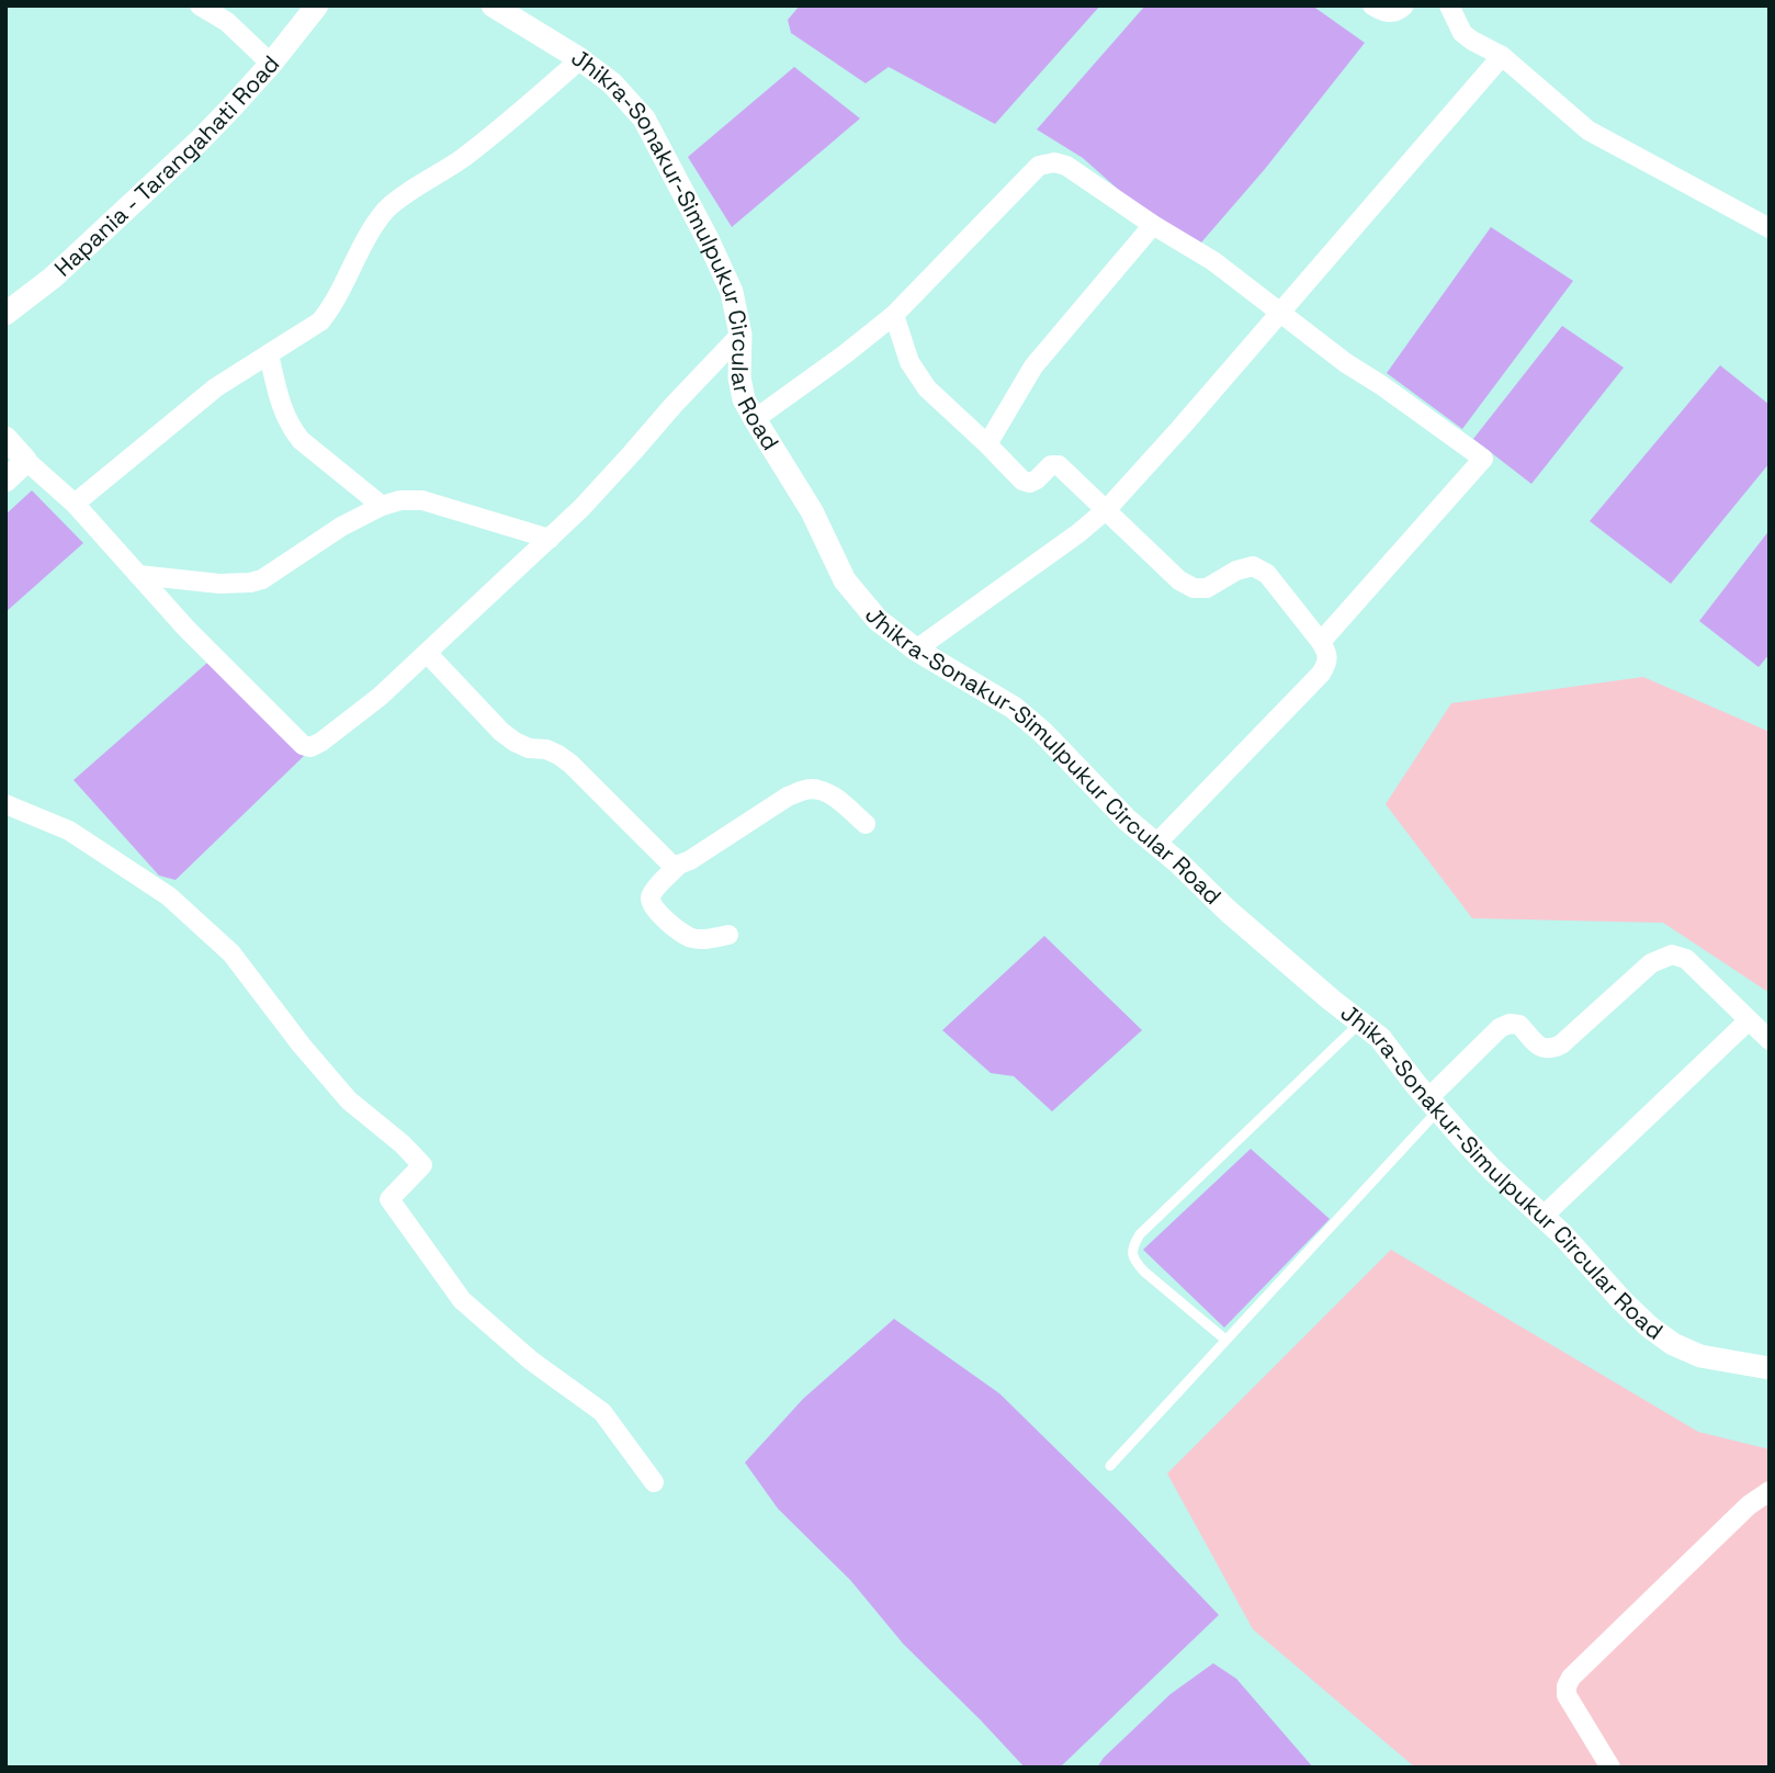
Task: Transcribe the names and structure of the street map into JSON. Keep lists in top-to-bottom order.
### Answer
{
  "streets": {
    "street": ["Hapania - Tarangahati Road", "Jhikra-Sonakur-Simulpukur Circular Road"]
  }
}
